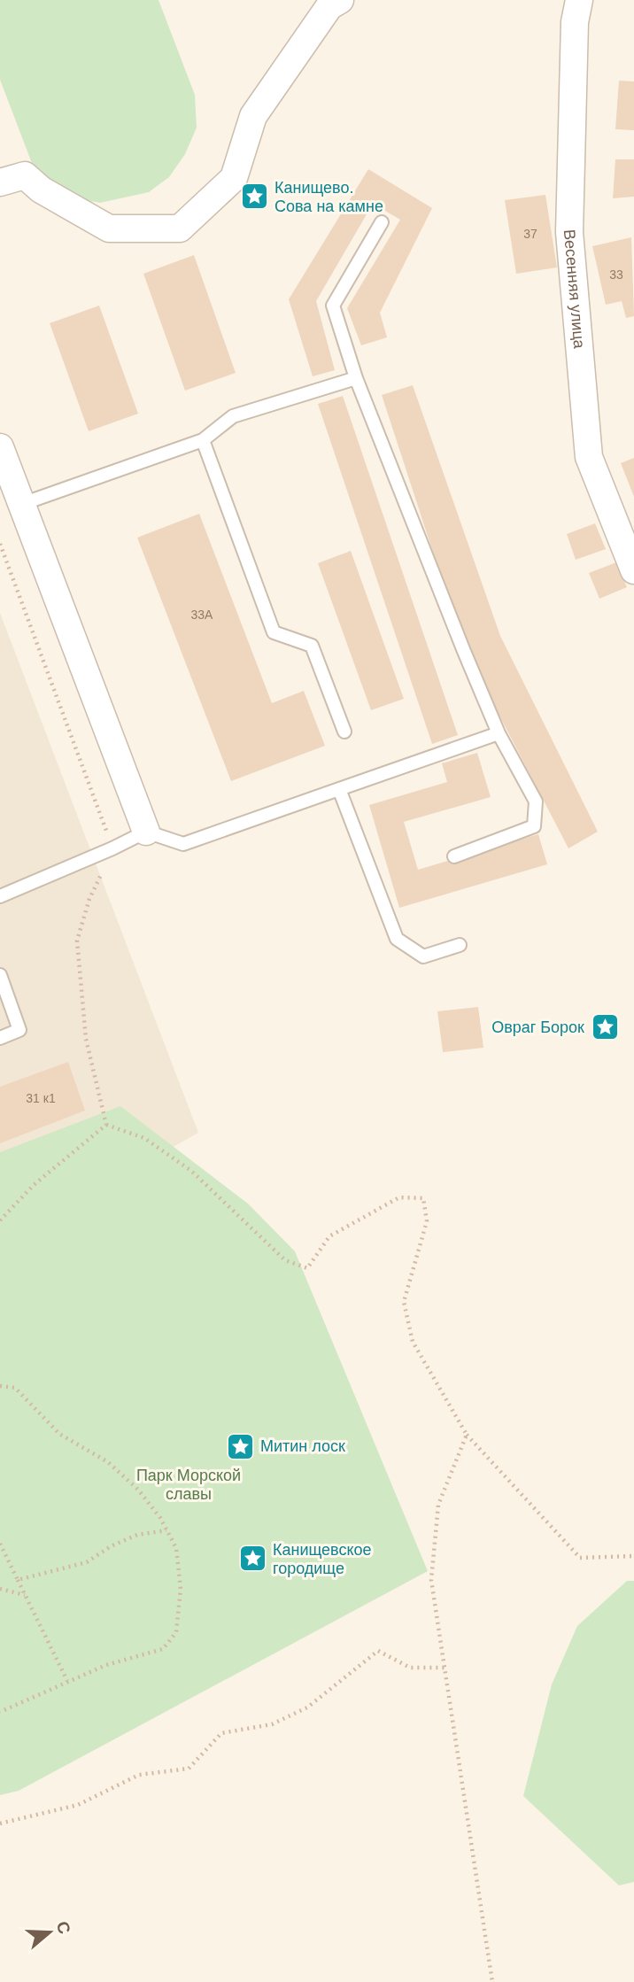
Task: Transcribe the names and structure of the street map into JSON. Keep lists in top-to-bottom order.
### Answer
{
  "streets": {
    "street": ["Весенняя улица"]
  },
  "parks": ["Парк Морской славы"],
  "places": {
    "place": [
      "Канищево. Сова на камне",
      "Овраг Борок",
      "Митин лоск",
      "Канищевское городище"
    ]
  },
  "house_numbers": [
    "37",
    "33",
    "33А",
    "31 к1"
  ],
  "north": "right"
}
